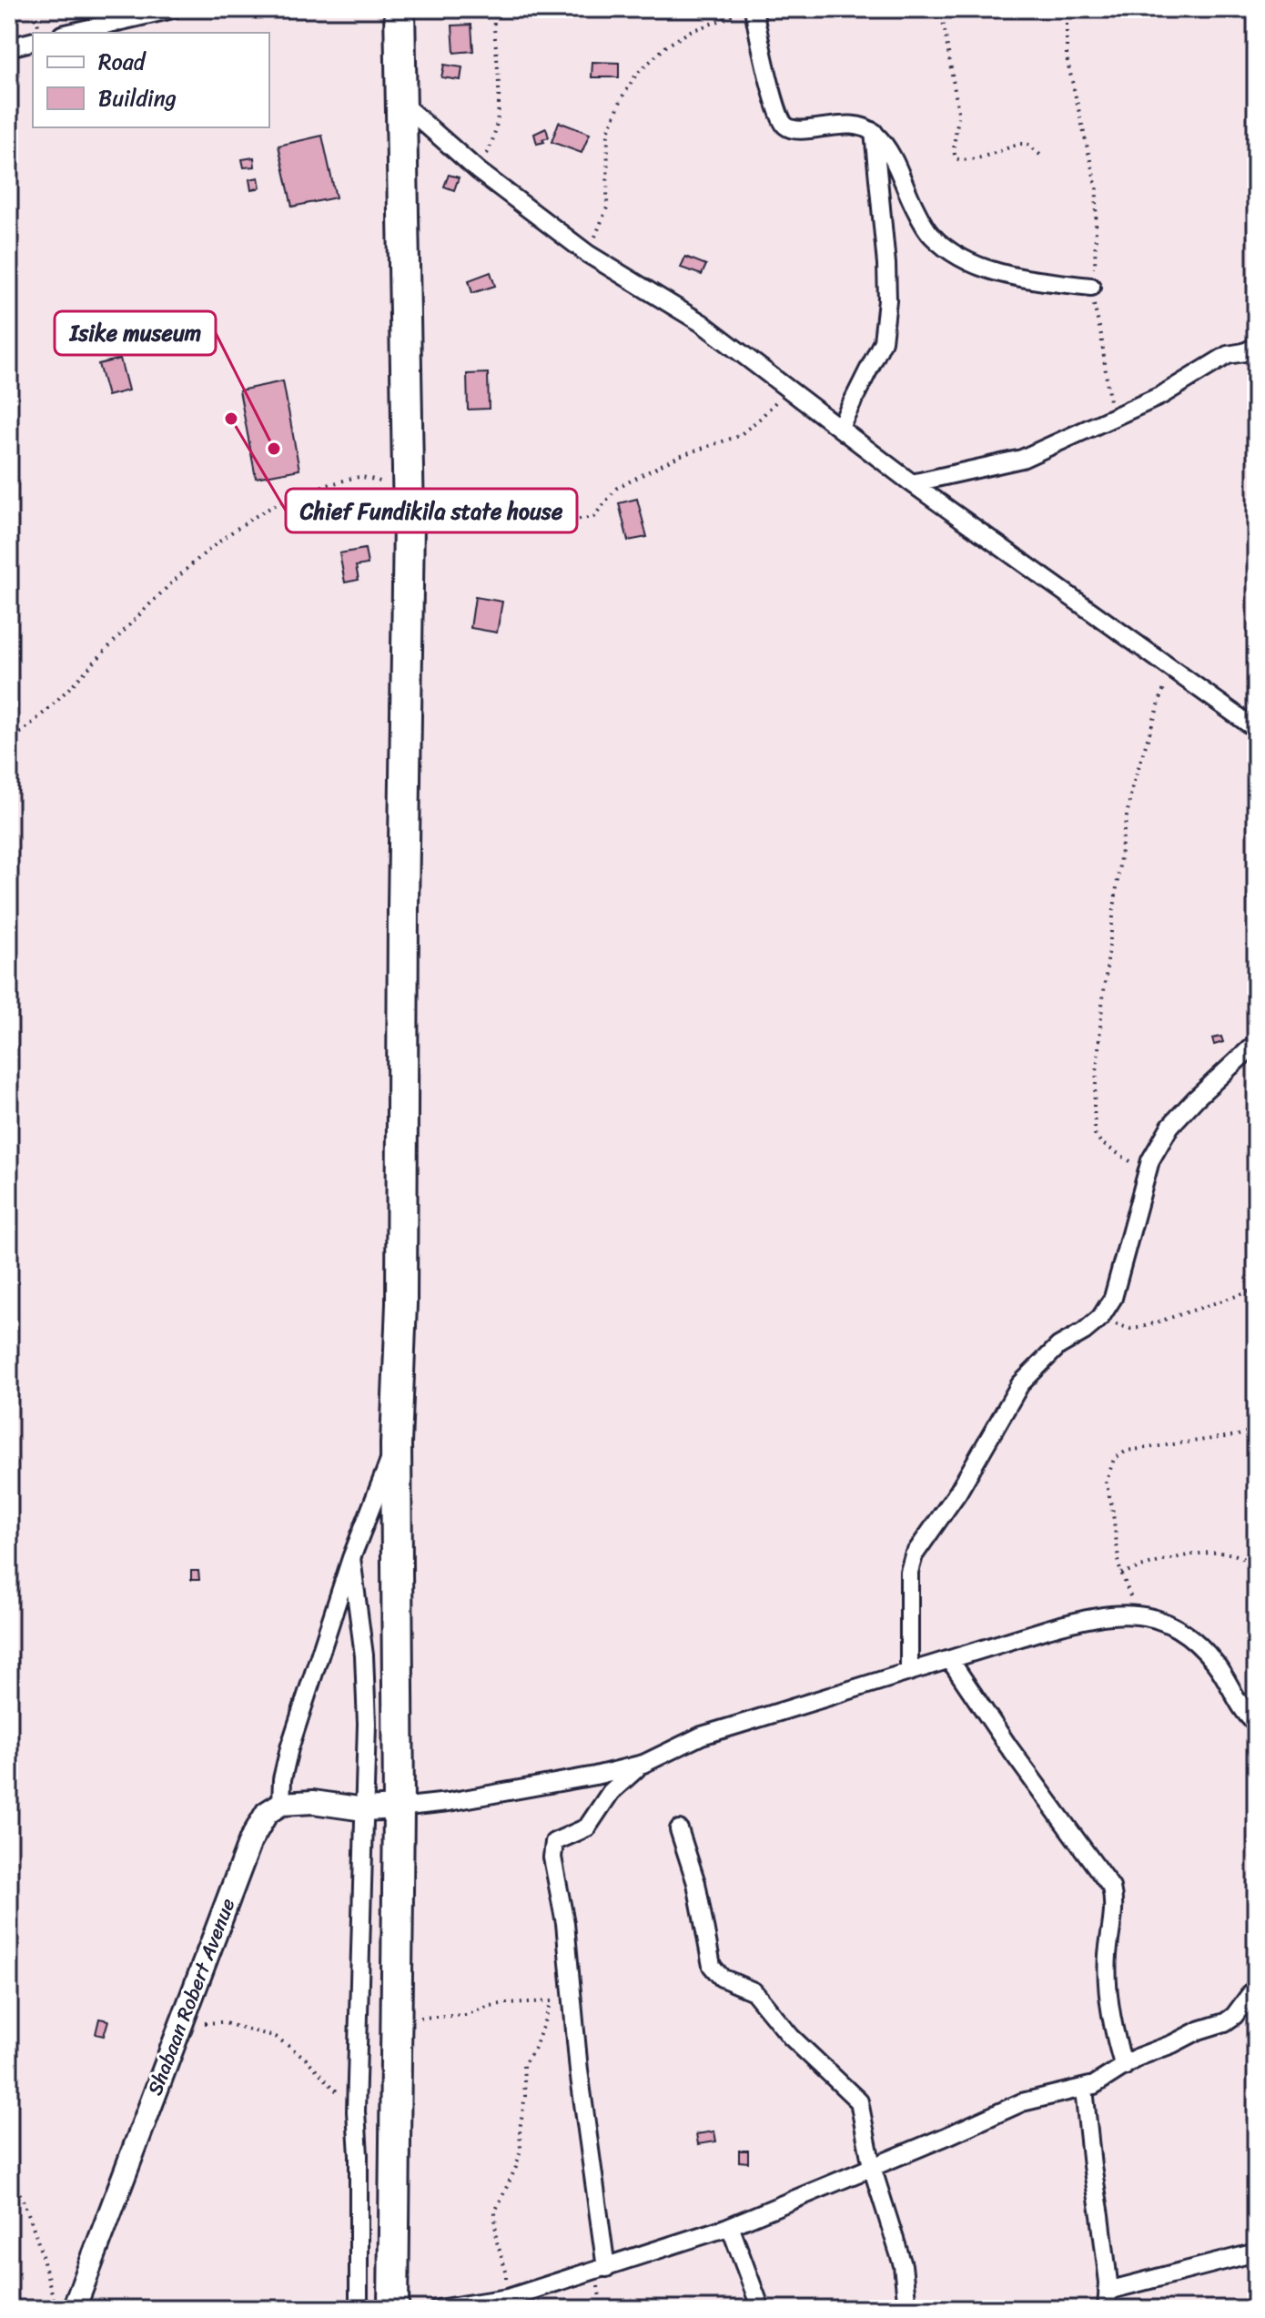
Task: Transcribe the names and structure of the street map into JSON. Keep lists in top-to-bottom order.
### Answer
{
  "streets": {
    "street": ["Shabaan Robert Avenue"]
  },
  "places": ["Chief Fundikila state house", "Isike museum"],
  "legend": ["Road", "Building"]
}
